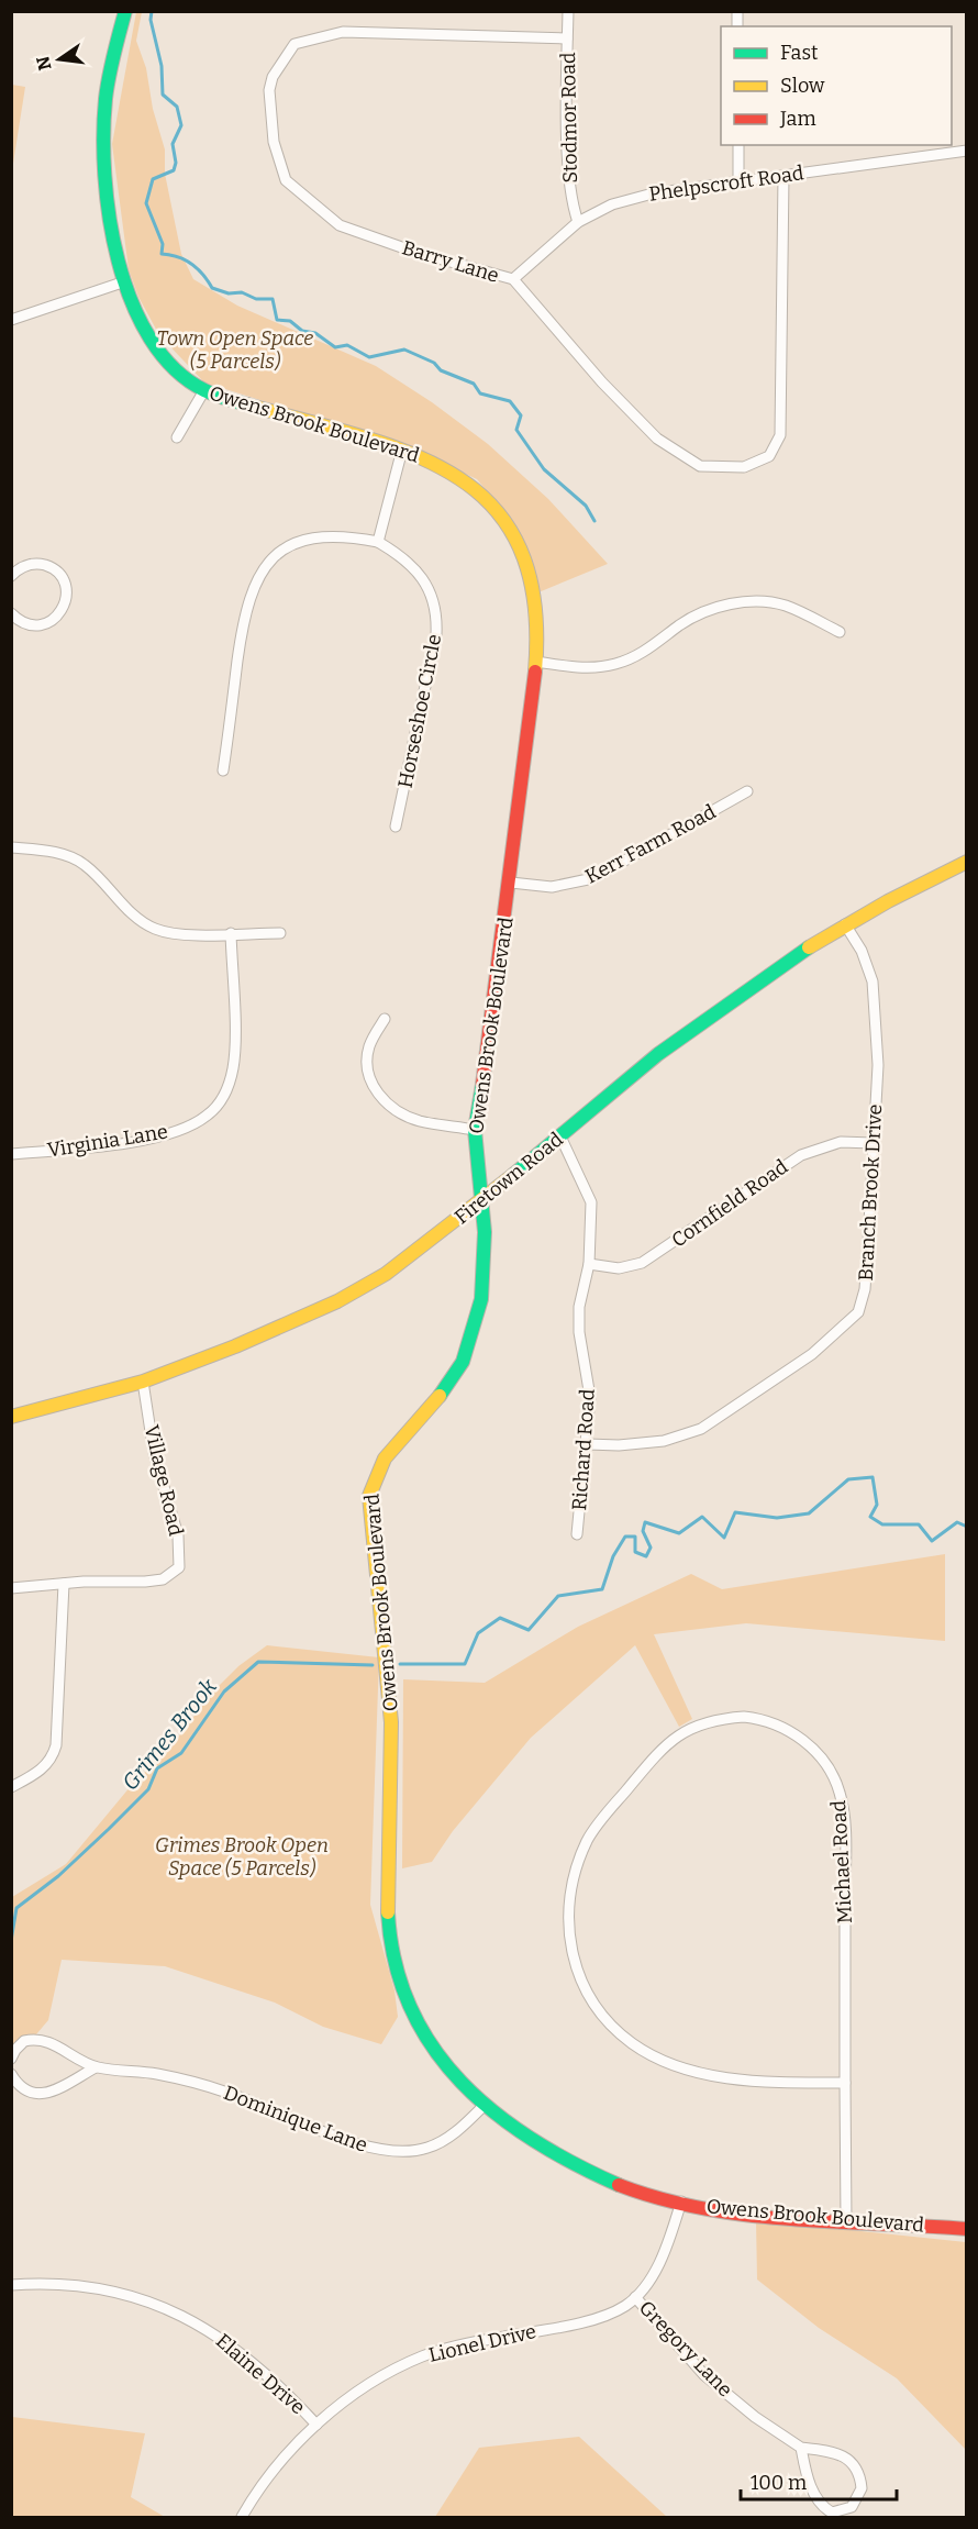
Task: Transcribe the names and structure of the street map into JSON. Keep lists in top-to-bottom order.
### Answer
{
  "streets": {
    "street": [
      "Stodmor Road",
      "Phelpscroft Road",
      "Barry Lane",
      "Owens Brook Boulevard",
      "Horseshoe Circle",
      "Kerr Farm Road",
      "Virginia Lane",
      "Firetown Road",
      "Branch Brook Drive",
      "Cornfield Road",
      "Richard Road",
      "Village Road",
      "Michael Road",
      "Dominique Lane",
      "Lionel Drive",
      "Gregory Lane",
      "Elaine Drive"
    ]
  },
  "crossings": [
    ["Stodmor Road", "Phelpscroft Road"],
    ["Stodmor Road", "Barry Lane"],
    ["Phelpscroft Road", "Barry Lane"],
    ["Owens Brook Boulevard", "Kerr Farm Road"],
    ["Owens Brook Boulevard", "Firetown Road"],
    ["Owens Brook Boulevard", "Michael Road"],
    ["Owens Brook Boulevard", "Dominique Lane"],
    ["Owens Brook Boulevard", "Lionel Drive"],
    ["Firetown Road", "Branch Brook Drive"],
    ["Firetown Road", "Richard Road"],
    ["Firetown Road", "Village Road"],
    ["Branch Brook Drive", "Cornfield Road"],
    ["Branch Brook Drive", "Richard Road"],
    ["Cornfield Road", "Richard Road"],
    ["Lionel Drive", "Gregory Lane"],
    ["Lionel Drive", "Elaine Drive"]
  ],
  "water": ["Grimes Brook"],
  "parks": ["Town Open Space (5 Parcels)", "Grimes Brook Open Space (5 Parcels)"],
  "legend": ["Fast", "Slow", "Jam"],
  "scale_bar": "100 m",
  "north": "left"
}
